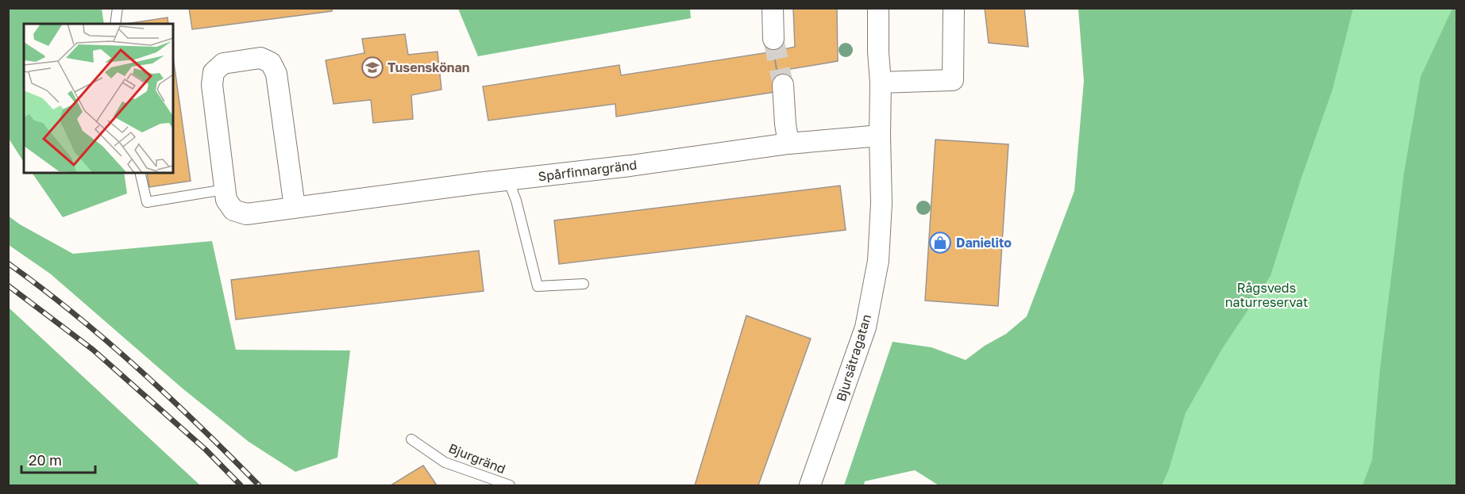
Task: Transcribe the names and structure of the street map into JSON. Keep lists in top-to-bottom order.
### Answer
{
  "streets": {
    "street": ["Spårfinnargränd", "Bjursätragatan"],
    "lane": ["Bjurgränd"]
  },
  "crossings": [
    ["Spårfinnargränd", "Bjursätragatan"]
  ],
  "parks": ["Rågsveds naturreservat"],
  "places": {
    "school or university": ["Tusenskönan"],
    "shop": ["Danielito"]
  },
  "scale_bar": "20 m"
}
